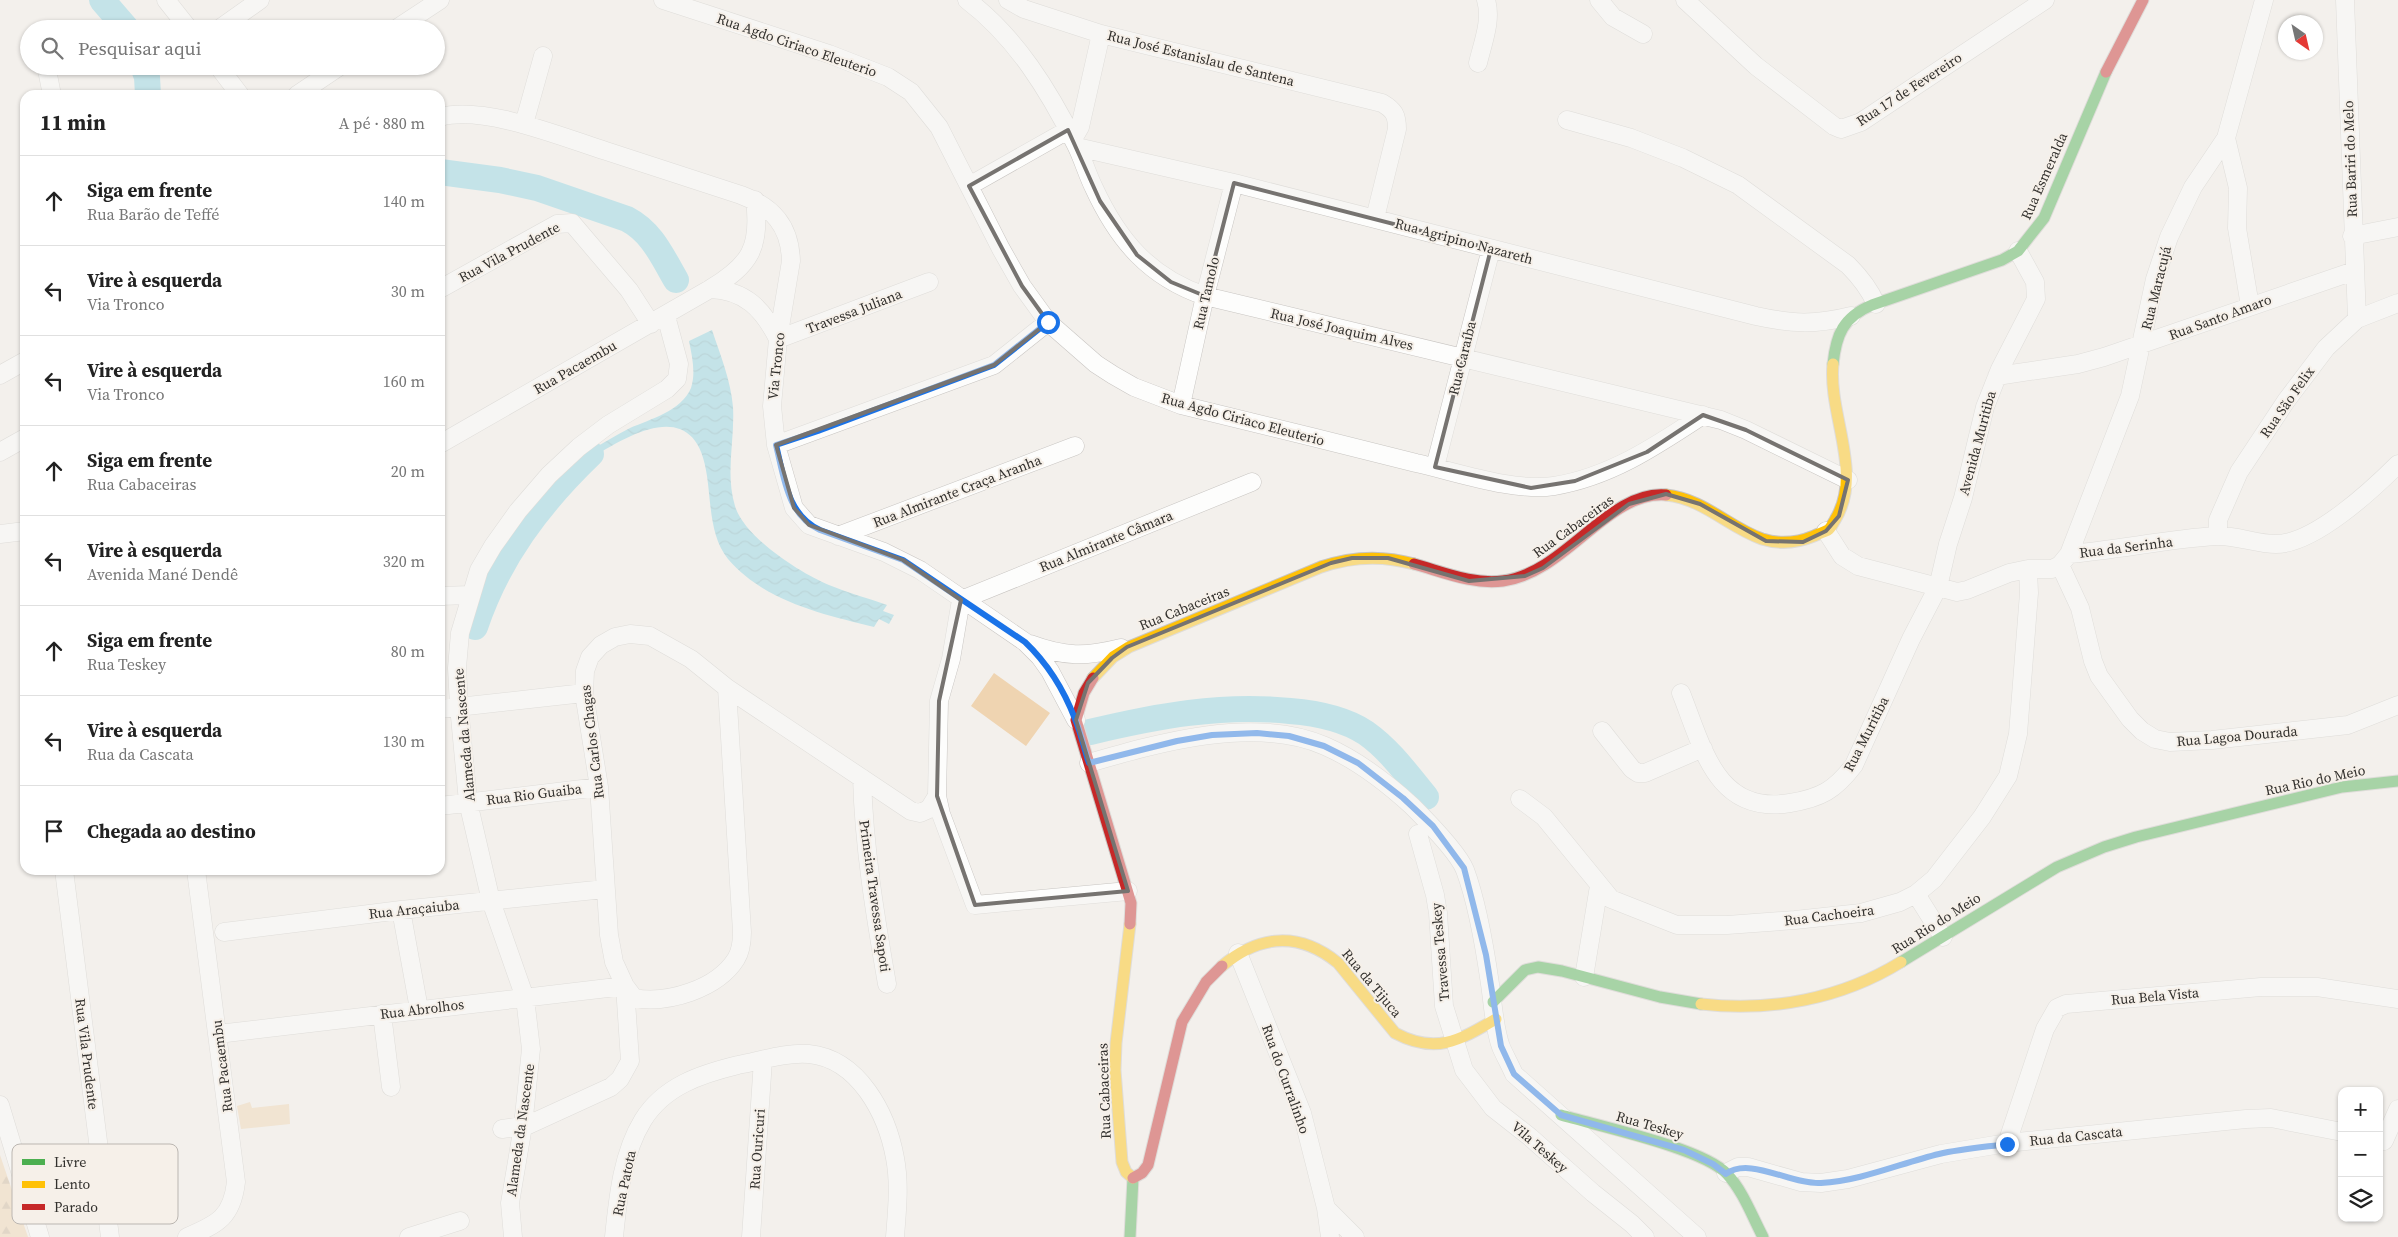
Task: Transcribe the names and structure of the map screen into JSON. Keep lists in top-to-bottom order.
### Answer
{
  "streets": {
    "main road": [
      "Rua Esmeralda",
      "Rua Cabaceiras",
      "Rua Rio do Meio",
      "Rua da Tijuca",
      "Rua Teskey"
    ],
    "street": [
      "Rua Agdo Ciriaco Eleuterio",
      "Rua José Estanislau de Santena",
      "Rua 17 de Fevereiro",
      "Rua Bariri do Melo",
      "Rua Agripino Nazareth",
      "Rua Vila Prudente",
      "Rua Maracujá",
      "Rua Tamolo",
      "Travessa Juliana",
      "Rua Santo Amaro",
      "Rua José Joaquim Alves",
      "Rua Caraíba",
      "Via Tronco",
      "Rua Pacaembu",
      "Rua São Felix",
      "Avenida Muritiba",
      "Rua Almirante Craça Aranha",
      "Rua Almirante Câmara",
      "Rua da Serinha",
      "Rua Muritiba",
      "Alameda da Nascente",
      "Rua Lagoa Dourada",
      "Rua Carlos Chagas",
      "Rua Rio Guaiba",
      "Primeira Travessa Sapoti",
      "Rua Araçaiuba",
      "Rua Cachoeira",
      "Travessa Teskey",
      "Rua Bela Vista",
      "Rua Abrolhos",
      "Rua do Curralinho",
      "Rua da Cascata",
      "Vila Teskey",
      "Rua Ouricuri",
      "Rua Patota"
    ]
  },
  "crossings": [
    ["Rua Agdo Ciriaco Eleuterio", "Rua Tamolo"],
    ["Rua Agdo Ciriaco Eleuterio", "Rua José Joaquim Alves"],
    ["Rua Agdo Ciriaco Eleuterio", "Rua Caraíba"],
    ["Rua José Estanislau de Santena", "Rua Agripino Nazareth"],
    ["Rua Bariri do Melo", "Rua Santo Amaro"],
    ["Rua Bariri do Melo", "Rua São Felix"],
    ["Rua Esmeralda", "Rua Agripino Nazareth"],
    ["Rua Esmeralda", "Avenida Muritiba"],
    ["Rua Agripino Nazareth", "Rua Tamolo"],
    ["Rua Agripino Nazareth", "Rua José Joaquim Alves"],
    ["Rua Agripino Nazareth", "Rua Caraíba"],
    ["Rua Vila Prudente", "Rua Pacaembu"],
    ["Rua Vila Prudente", "Alameda da Nascente"],
    ["Rua Maracujá", "Rua Santo Amaro"],
    ["Rua Maracujá", "Rua da Serinha"],
    ["Rua Maracujá", "Rua Lagoa Dourada"],
    ["Rua Tamolo", "Rua José Joaquim Alves"],
    ["Travessa Juliana", "Via Tronco"],
    ["Rua Santo Amaro", "Avenida Muritiba"],
    ["Rua José Joaquim Alves", "Rua Caraíba"],
    ["Via Tronco", "Rua Pacaembu"],
    ["Via Tronco", "Rua Almirante Craça Aranha"],
    ["Via Tronco", "Rua Cabaceiras"],
    ["Via Tronco", "Rua Almirante Câmara"],
    ["Rua Pacaembu", "Alameda da Nascente"],
    ["Rua Pacaembu", "Rua Abrolhos"],
    ["Rua São Felix", "Rua da Serinha"],
    ["Avenida Muritiba", "Rua da Serinha"],
    ["Avenida Muritiba", "Rua Muritiba"],
    ["Rua Cabaceiras", "Rua da Serinha"],
    ["Rua Cabaceiras", "Rua da Tijuca"],
    ["Rua da Serinha", "Rua Muritiba"],
    ["Rua da Serinha", "Rua Lagoa Dourada"],
    ["Rua da Serinha", "Rua Cachoeira"],
    ["Alameda da Nascente", "Rua Carlos Chagas"],
    ["Alameda da Nascente", "Rua Rio Guaiba"],
    ["Alameda da Nascente", "Rua Araçaiuba"],
    ["Alameda da Nascente", "Rua Abrolhos"],
    ["Rua Carlos Chagas", "Rua Rio Guaiba"],
    ["Rua Carlos Chagas", "Primeira Travessa Sapoti"],
    ["Rua Carlos Chagas", "Rua Araçaiuba"],
    ["Rua Carlos Chagas", "Rua Abrolhos"],
    ["Rua Rio do Meio", "Rua da Tijuca"],
    ["Travessa Teskey", "Rua da Tijuca"],
    ["Travessa Teskey", "Vila Teskey"],
    ["Rua da Tijuca", "Rua do Curralinho"],
    ["Rua da Tijuca", "Vila Teskey"],
    ["Rua Bela Vista", "Rua da Cascata"],
    ["Rua Teskey", "Rua da Cascata"],
    ["Rua Ouricuri", "Rua Patota"]
  ],
  "legend": ["Livre", "Lento", "Parado"],
  "north": "bottom right",
  "page": {
    "search": "Pesquisar aqui",
    "heading": ["11 min", "A pé · 880 m"],
    "list": [
      ["Siga em frente", "Rua Barão de Teffé", "140 m"],
      ["Vire à esquerda", "Via Tronco", "30 m"],
      ["Vire à esquerda", "Via Tronco", "160 m"],
      ["Siga em frente", "Rua Cabaceiras", "20 m"],
      ["Vire à esquerda", "Avenida Mané Dendê", "320 m"],
      ["Siga em frente", "Rua Teskey", "80 m"],
      ["Vire à esquerda", "Rua da Cascata", "130 m"],
      "Chegada ao destino"
    ],
    "map_buttons": ["+", "−"]
  }
}
